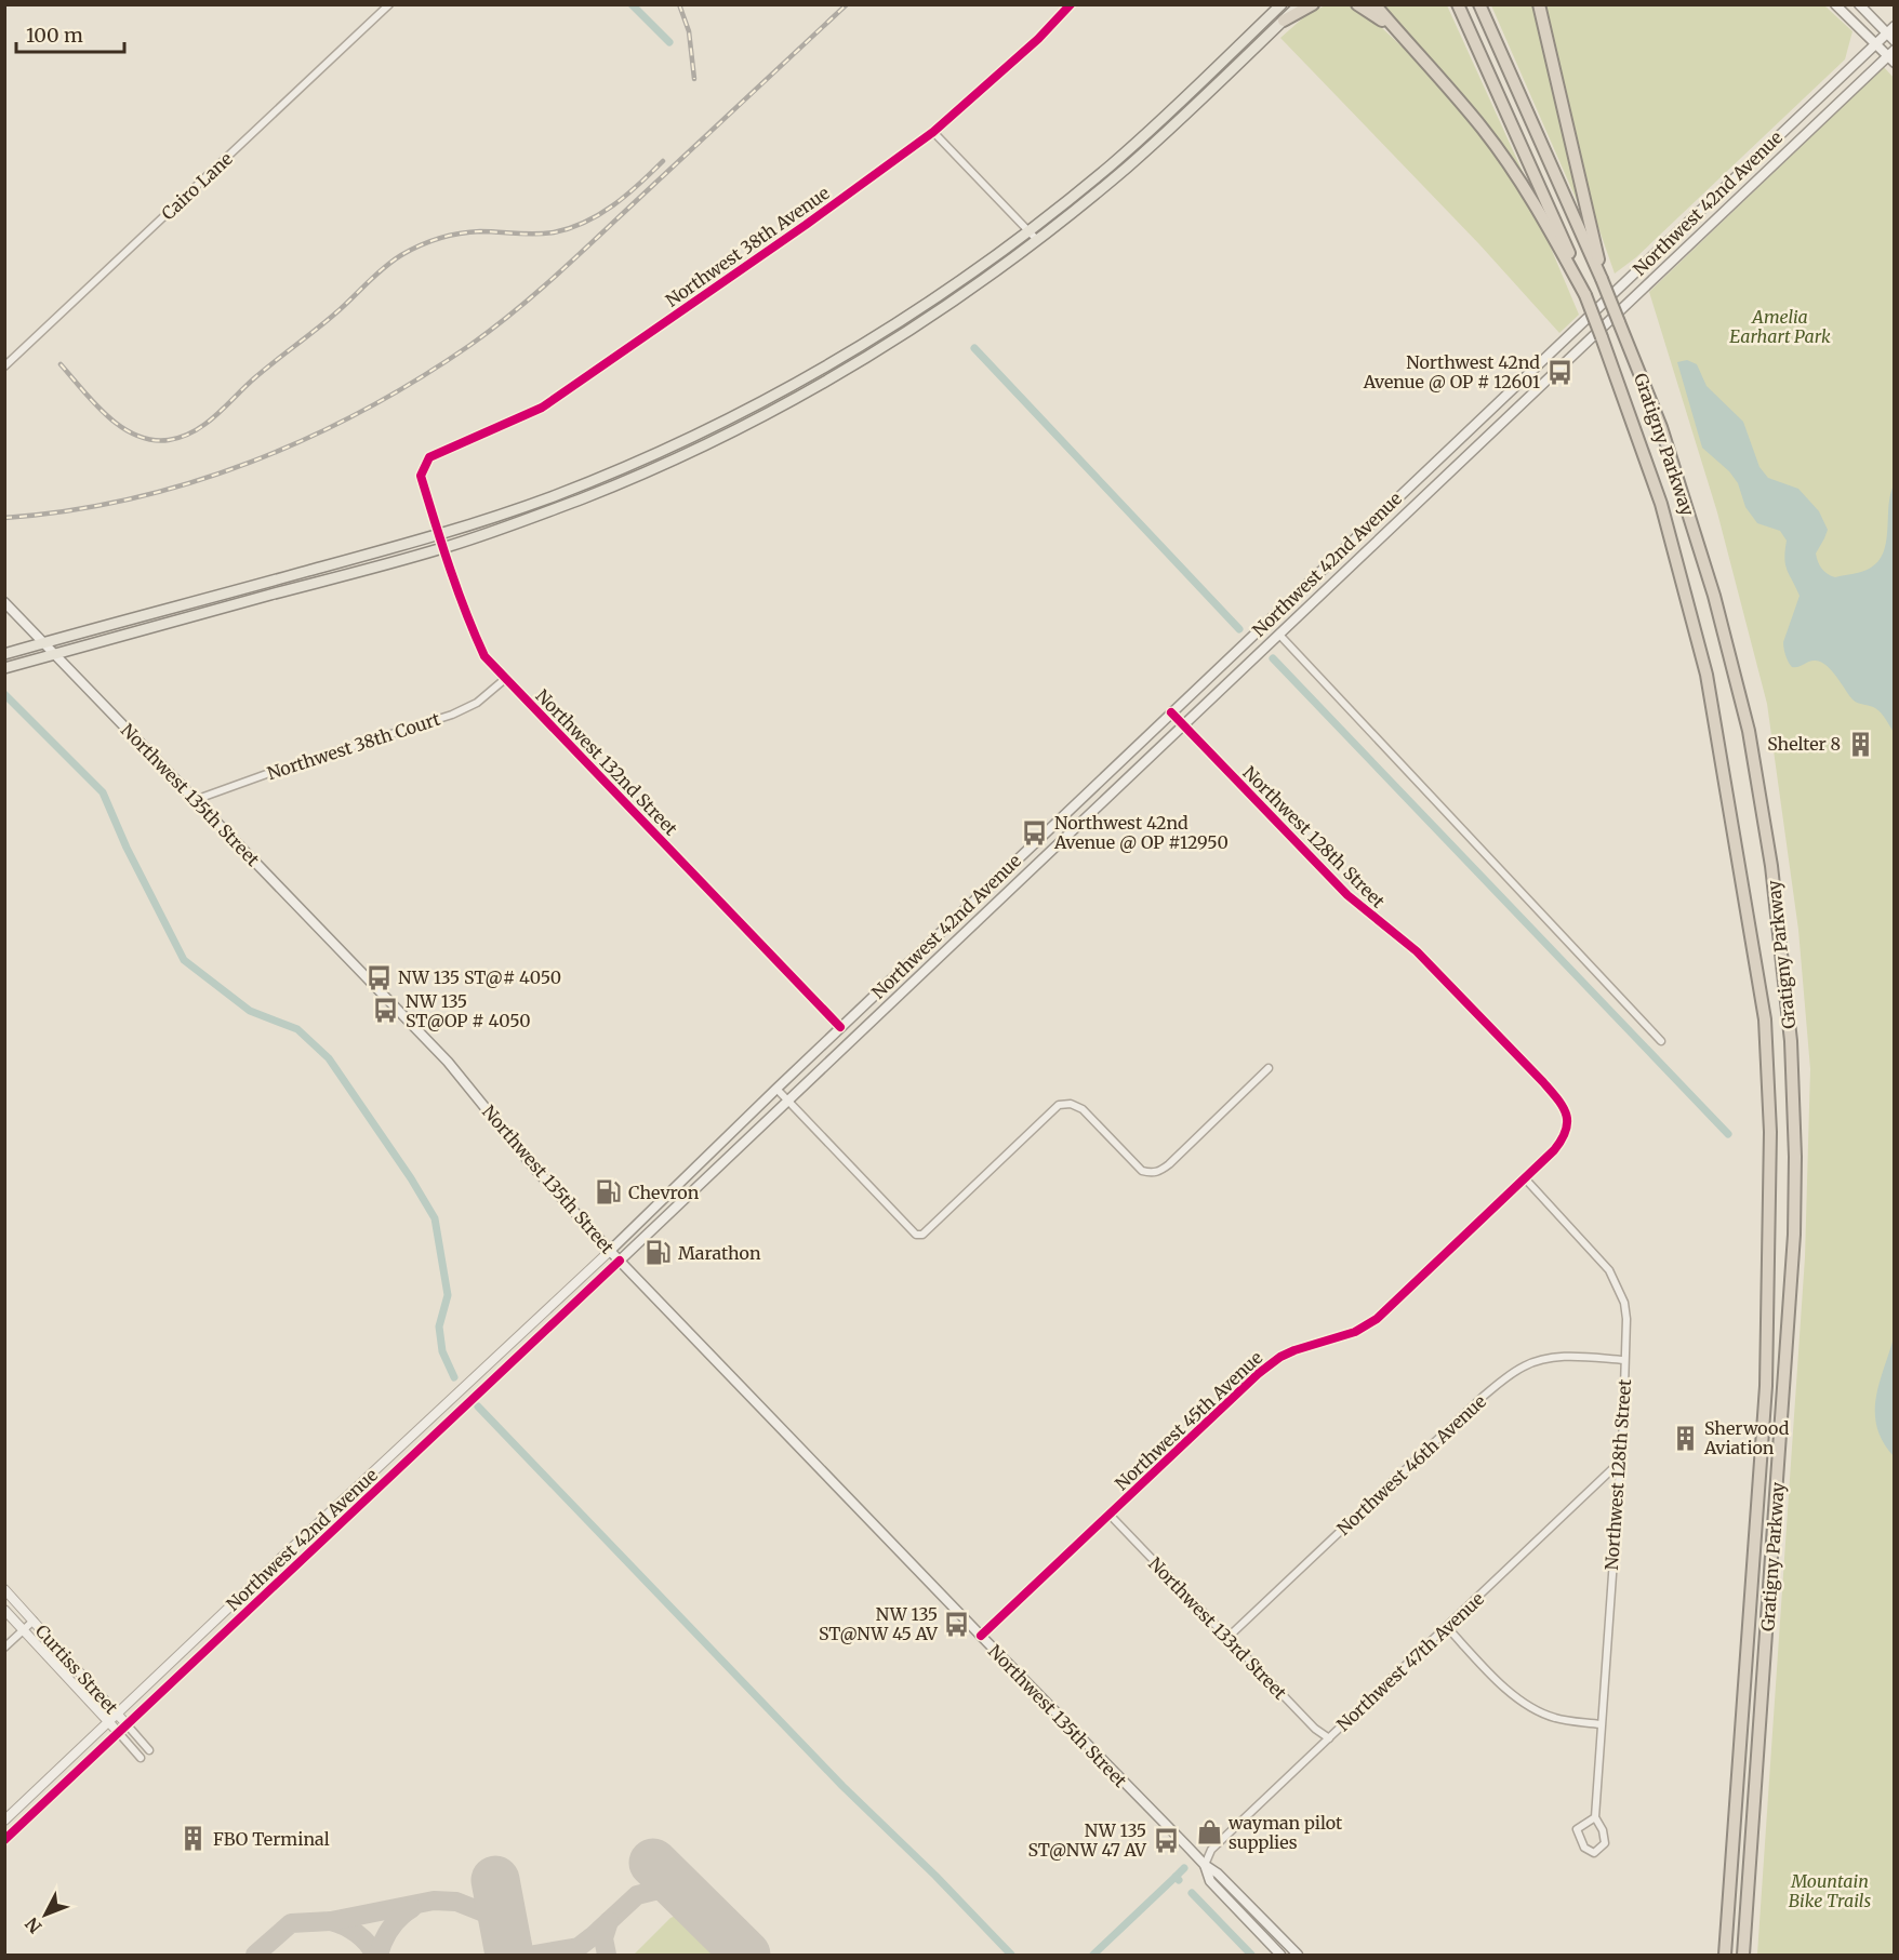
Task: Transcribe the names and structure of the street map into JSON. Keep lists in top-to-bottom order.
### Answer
{
  "streets": {
    "highway": ["Gratigny Parkway"],
    "main road": ["Northwest 42nd Avenue", "Northwest 135th Street"],
    "street": [
      "Cairo Lane",
      "Northwest 38th Avenue",
      "Northwest 38th Court",
      "Northwest 132nd Street",
      "Northwest 128th Street",
      "Northwest 45th Avenue",
      "Northwest 46th Avenue",
      "Northwest 133rd Street",
      "Northwest 47th Avenue",
      "Curtiss Street"
    ]
  },
  "crossings": [
    ["Northwest 42nd Avenue", "Northwest 132nd Street"],
    ["Northwest 42nd Avenue", "Northwest 135th Street"],
    ["Northwest 42nd Avenue", "Northwest 128th Street"],
    ["Northwest 42nd Avenue", "Curtiss Street"],
    ["Northwest 38th Avenue", "Northwest 132nd Street"],
    ["Northwest 38th Court", "Northwest 132nd Street"],
    ["Northwest 38th Court", "Northwest 135th Street"],
    ["Northwest 135th Street", "Northwest 45th Avenue"],
    ["Northwest 135th Street", "Northwest 47th Avenue"],
    ["Northwest 128th Street", "Northwest 45th Avenue"],
    ["Northwest 128th Street", "Northwest 46th Avenue"],
    ["Northwest 128th Street", "Northwest 47th Avenue"],
    ["Northwest 45th Avenue", "Northwest 133rd Street"],
    ["Northwest 46th Avenue", "Northwest 133rd Street"],
    ["Northwest 133rd Street", "Northwest 47th Avenue"]
  ],
  "parks": ["Amelia Earhart Park", "Mountain Bike Trails"],
  "places": {
    "bus stop": [
      "Northwest 42nd Avenue @ OP # 12601",
      "Northwest 42nd Avenue @ OP #12950",
      "NW 135 ST@# 4050",
      "NW 135 ST@OP # 4050",
      "NW 135 ST@NW 45 AV",
      "NW 135 ST@NW 47 AV"
    ],
    "building": ["Shelter 8", "Sherwood Aviation", "FBO Terminal"],
    "fuel station": ["Chevron", "Marathon"],
    "shop": ["wayman pilot supplies"]
  },
  "scale_bar": "100 m",
  "north": "bottom left"
}
